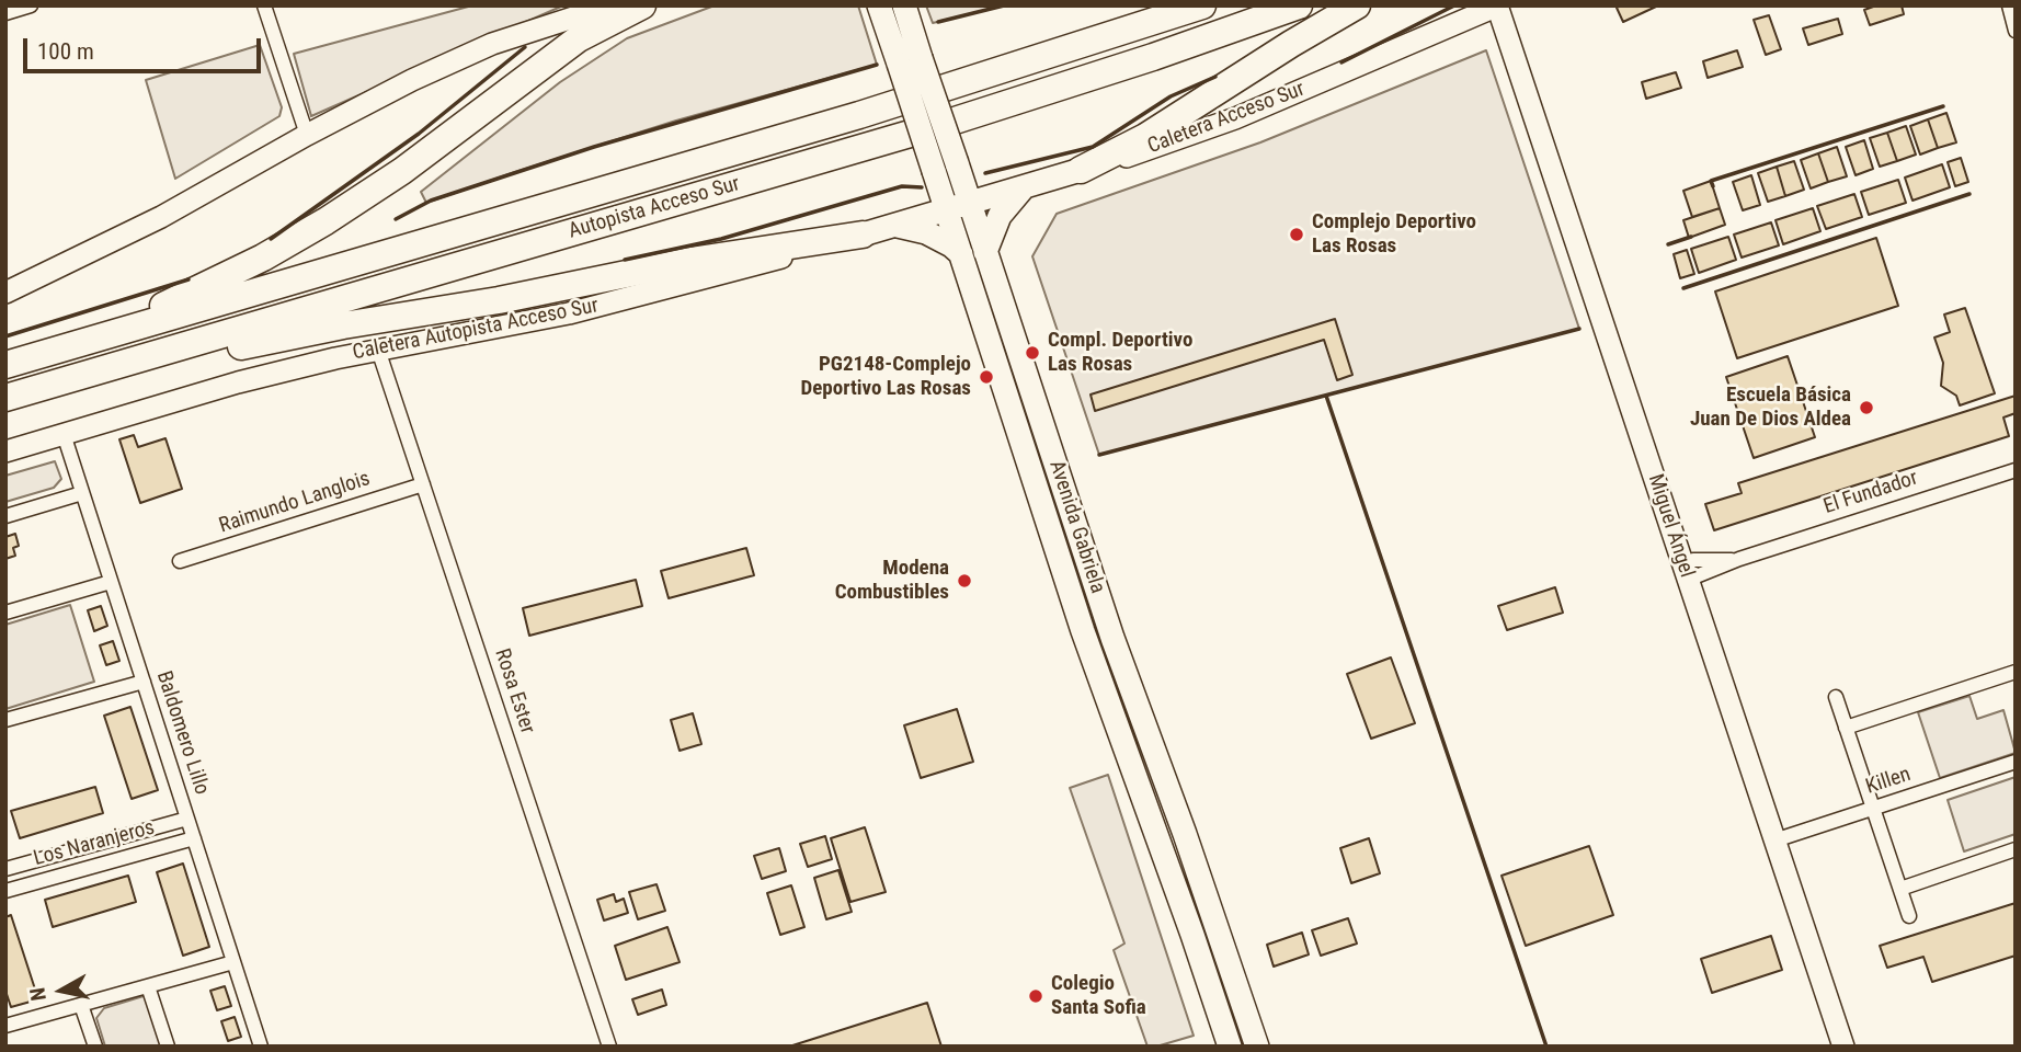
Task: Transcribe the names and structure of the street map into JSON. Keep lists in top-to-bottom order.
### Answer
{
  "streets": {
    "highway": ["Autopista Acceso Sur"],
    "main road": [
      "Caletera Acceso Sur",
      "Caletera Autopista Acceso Sur",
      "Miguel Ángel",
      "Avenida Gabriela"
    ],
    "street": [
      "El Fundador",
      "Raimundo Langlois",
      "Rosa Ester",
      "Baldomero Lillo",
      "Killen",
      "Los Naranjeros"
    ]
  },
  "crossings": [
    ["Caletera Acceso Sur", "Caletera Autopista Acceso Sur"],
    ["Caletera Acceso Sur", "Miguel Ángel"],
    ["Caletera Acceso Sur", "Avenida Gabriela"],
    ["Caletera Autopista Acceso Sur", "Avenida Gabriela"],
    ["Caletera Autopista Acceso Sur", "Rosa Ester"],
    ["Caletera Autopista Acceso Sur", "Baldomero Lillo"],
    ["El Fundador", "Miguel Ángel"],
    ["Raimundo Langlois", "Rosa Ester"],
    ["Miguel Ángel", "Killen"],
    ["Baldomero Lillo", "Los Naranjeros"]
  ],
  "places": [
    "Complejo Deportivo Las Rosas",
    "Compl. Deportivo Las Rosas",
    "PG2148-Complejo Deportivo Las Rosas",
    "Escuela Básica Juan De Dios Aldea",
    "Modena Combustibles",
    "Colegio Santa Sofia"
  ],
  "scale_bar": "100 m",
  "north": "left"
}
